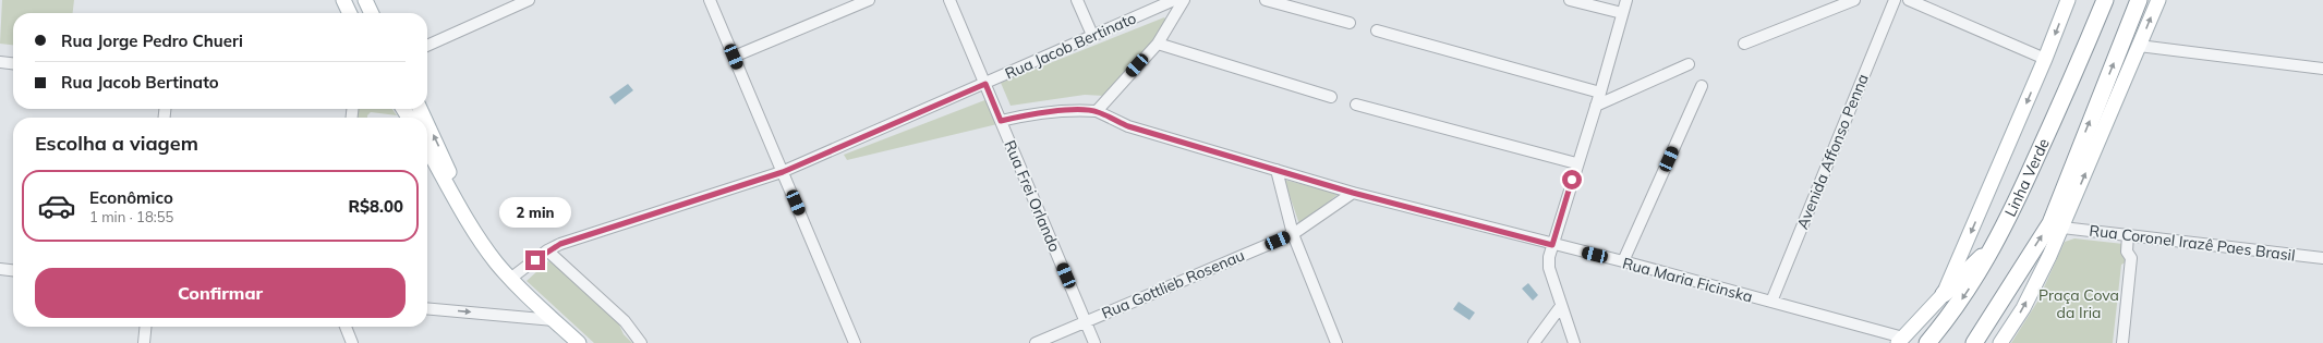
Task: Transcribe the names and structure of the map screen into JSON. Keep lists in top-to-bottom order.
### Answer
{
  "streets": {
    "highway": ["Linha Verde"],
    "street": [
      "Rua Jacob Bertinato",
      "Avenida Affonso Penna",
      "Rua Frei Orlando",
      "Rua Coronel Irazê Paes Brasil",
      "Rua Maria Ficinska",
      "Rua Gottlieb Rosenau"
    ]
  },
  "crossings": [
    ["Rua Jacob Bertinato", "Rua Frei Orlando"],
    ["Avenida Affonso Penna", "Rua Maria Ficinska"],
    ["Linha Verde", "Rua Maria Ficinska"],
    ["Rua Frei Orlando", "Rua Gottlieb Rosenau"],
    ["Rua Maria Ficinska", "Rua Gottlieb Rosenau"]
  ],
  "parks": ["Praça Cova da Iria"],
  "page": {
    "banner": ["Rua Jorge Pedro Chueri", "Rua Jacob Bertinato"],
    "heading": "Escolha a viagem",
    "list": [
      {
        "name": "Econômico",
        "note": "1 min · 18:55",
        "value": "R$8.00"
      }
    ],
    "bubble": "2 min",
    "buttons": "Confirmar"
  }
}
